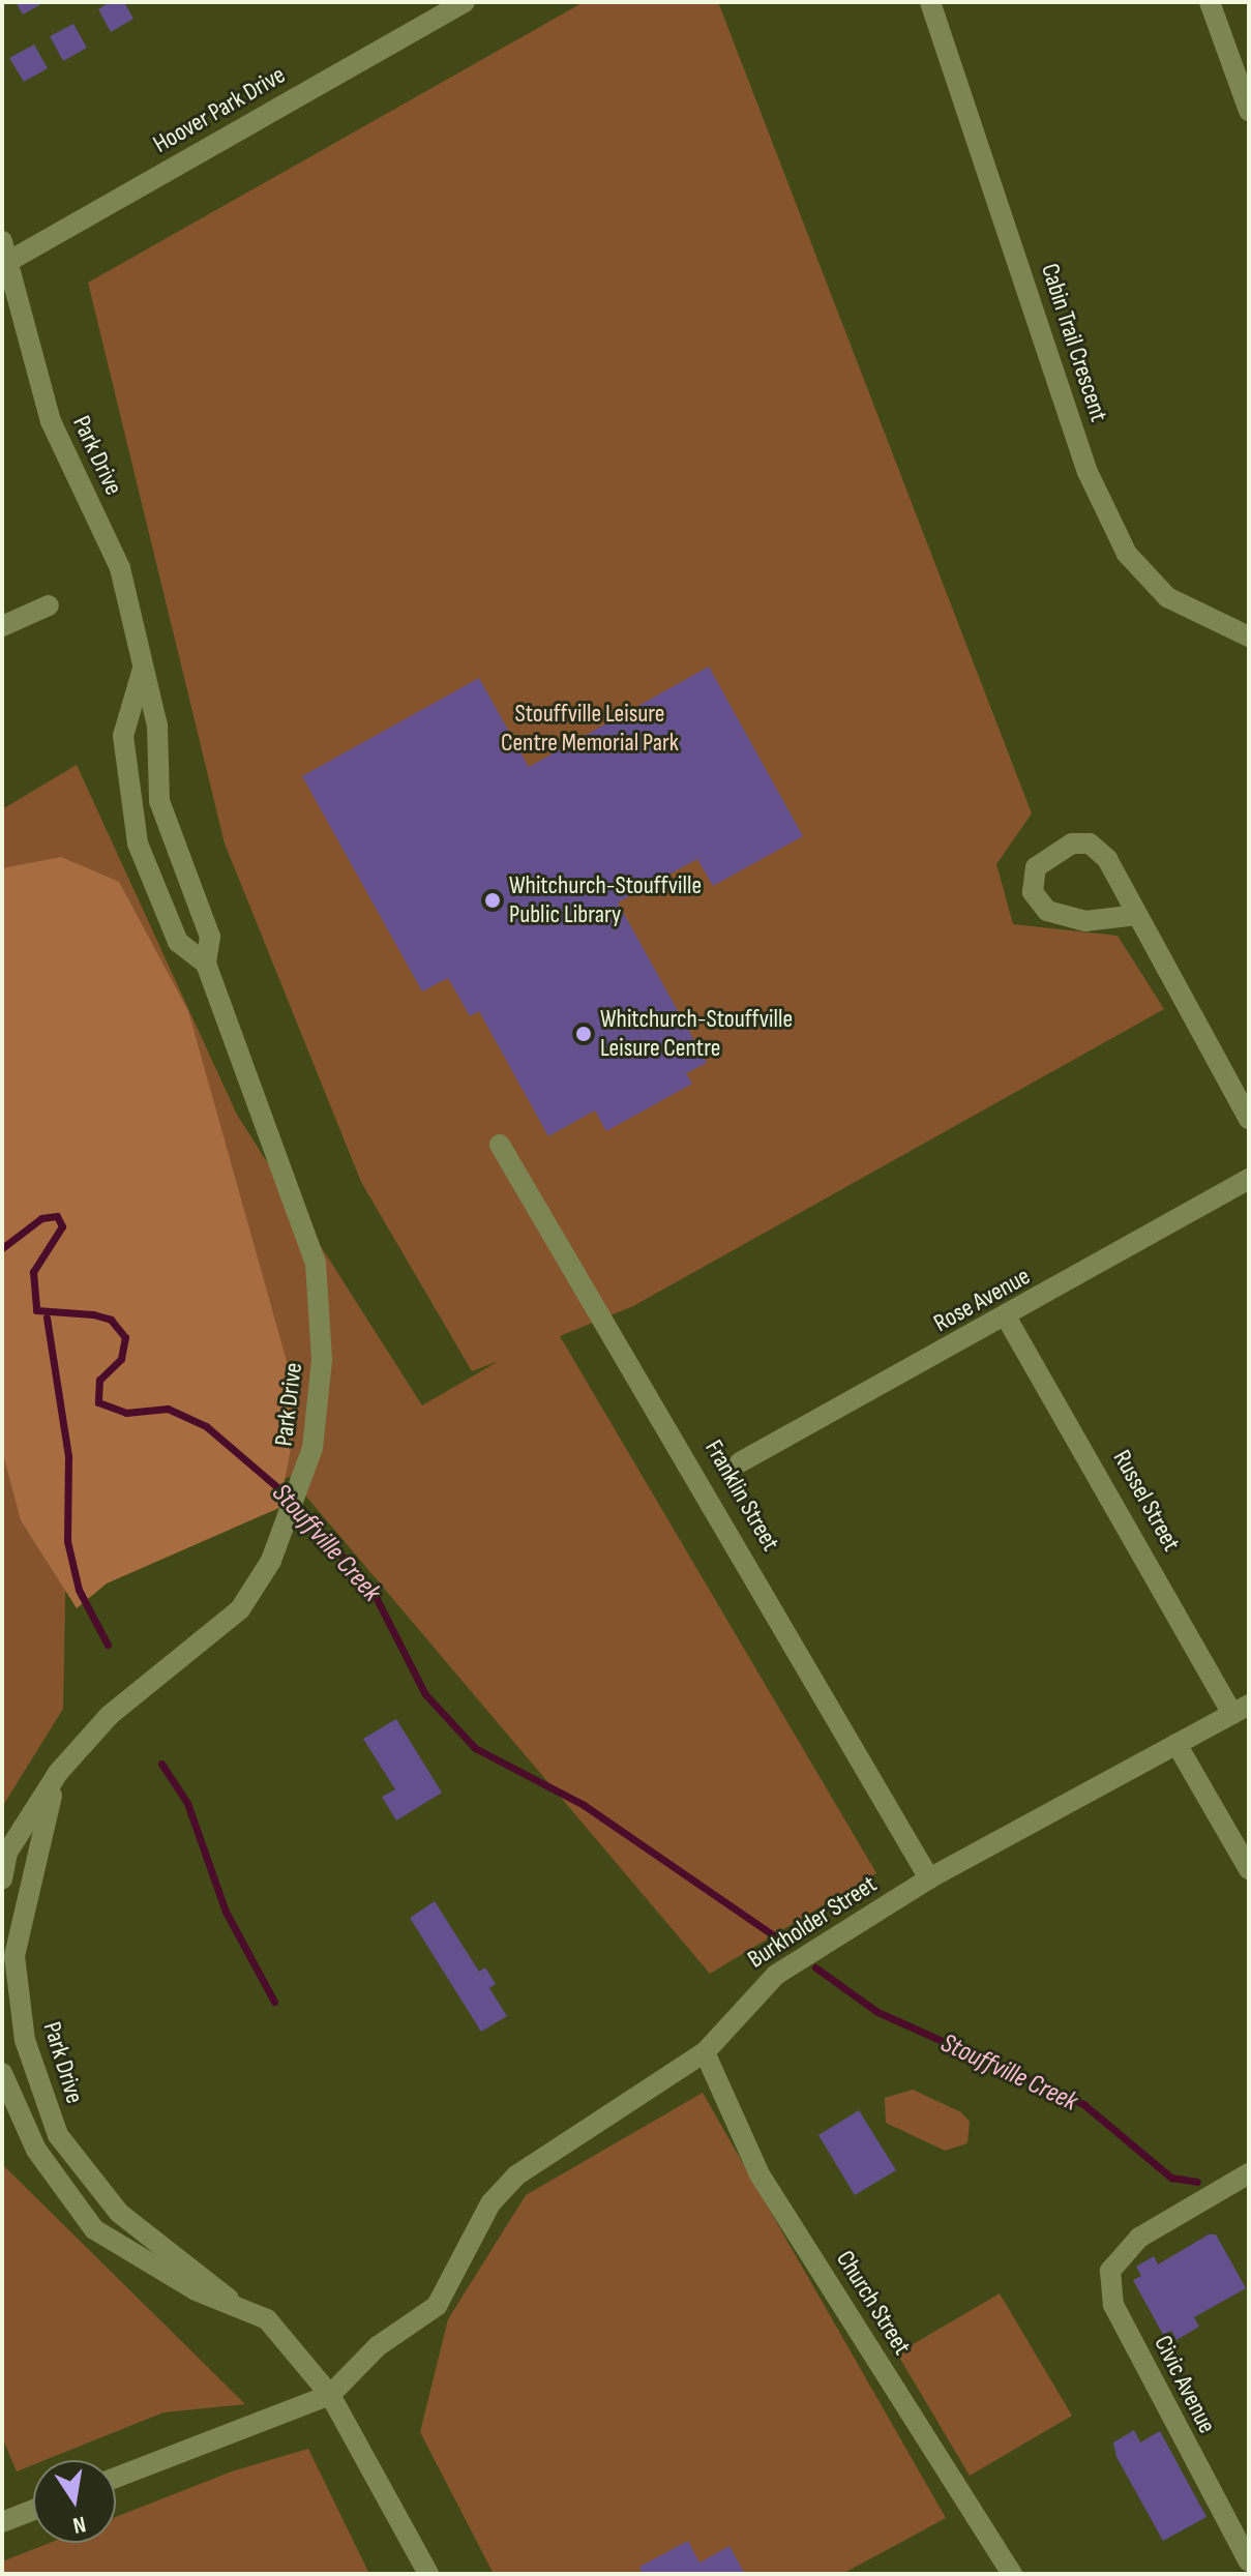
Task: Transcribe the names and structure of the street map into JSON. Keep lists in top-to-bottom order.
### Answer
{
  "streets": {
    "street": [
      "Hoover Park Drive",
      "Cabin Trail Crescent",
      "Park Drive",
      "Rose Avenue",
      "Franklin Street",
      "Russel Street",
      "Burkholder Street",
      "Church Street",
      "Civic Avenue"
    ]
  },
  "crossings": [
    ["Hoover Park Drive", "Park Drive"],
    ["Park Drive", "Burkholder Street"],
    ["Rose Avenue", "Russel Street"],
    ["Franklin Street", "Burkholder Street"],
    ["Russel Street", "Burkholder Street"],
    ["Burkholder Street", "Church Street"]
  ],
  "water": ["Stouffville Creek"],
  "parks": ["Stouffville Leisure Centre Memorial Park"],
  "places": ["Whitchurch-Stouffville Public Library", "Whitchurch-Stouffville Leisure Centre"],
  "north": "bottom"
}
